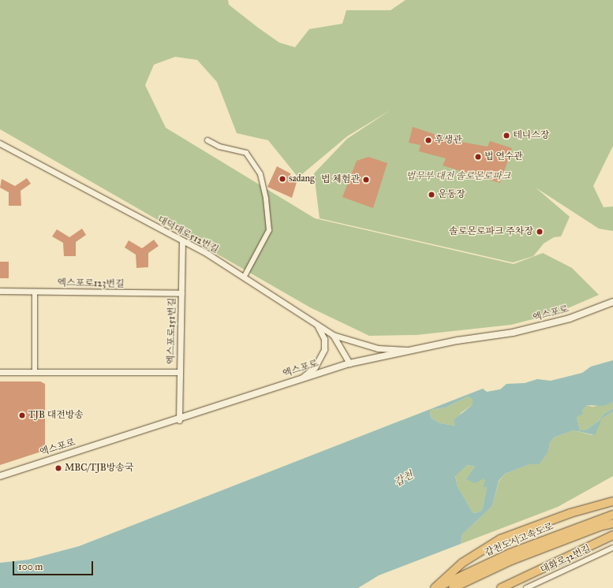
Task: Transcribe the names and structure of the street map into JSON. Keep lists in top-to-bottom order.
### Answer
{
  "streets": {
    "highway": ["갑천도시고속도로"],
    "main road": ["엑스포로"],
    "street": [
      "대덕대로512번길",
      "엑스포로123번길",
      "엑스포로151번길",
      "대화로32번길"
    ]
  },
  "crossings": [
    ["대덕대로512번길", "엑스포로"],
    ["대덕대로512번길", "엑스포로151번길"],
    ["엑스포로123번길", "엑스포로151번길"],
    ["엑스포로", "엑스포로151번길"]
  ],
  "water": ["갑천"],
  "parks": ["법무부 대전 솔로몬로파크"],
  "places": [
    "테니스장",
    "후생관",
    "법 연수관",
    "sadang",
    "법 체험관",
    "운동장",
    "솔로몬로파크 주차장",
    "TJB 대전방송",
    "MBC/TJB방송국"
  ],
  "scale_bar": "100 m"
}
